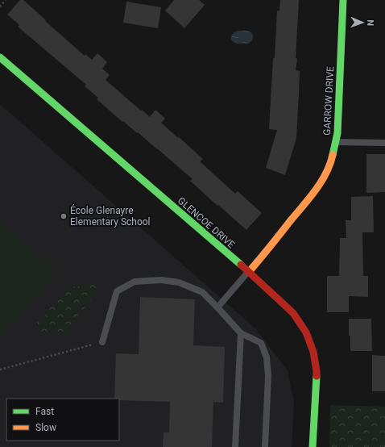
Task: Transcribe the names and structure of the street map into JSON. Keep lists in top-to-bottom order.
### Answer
{
  "streets": {
    "street": ["GARROW DRIVE", "GLENCOE DRIVE"]
  },
  "crossings": [
    ["GARROW DRIVE", "GLENCOE DRIVE"]
  ],
  "places": ["École Glenayre Elementary School"],
  "legend": ["Fast", "Slow"],
  "north": "right"
}
